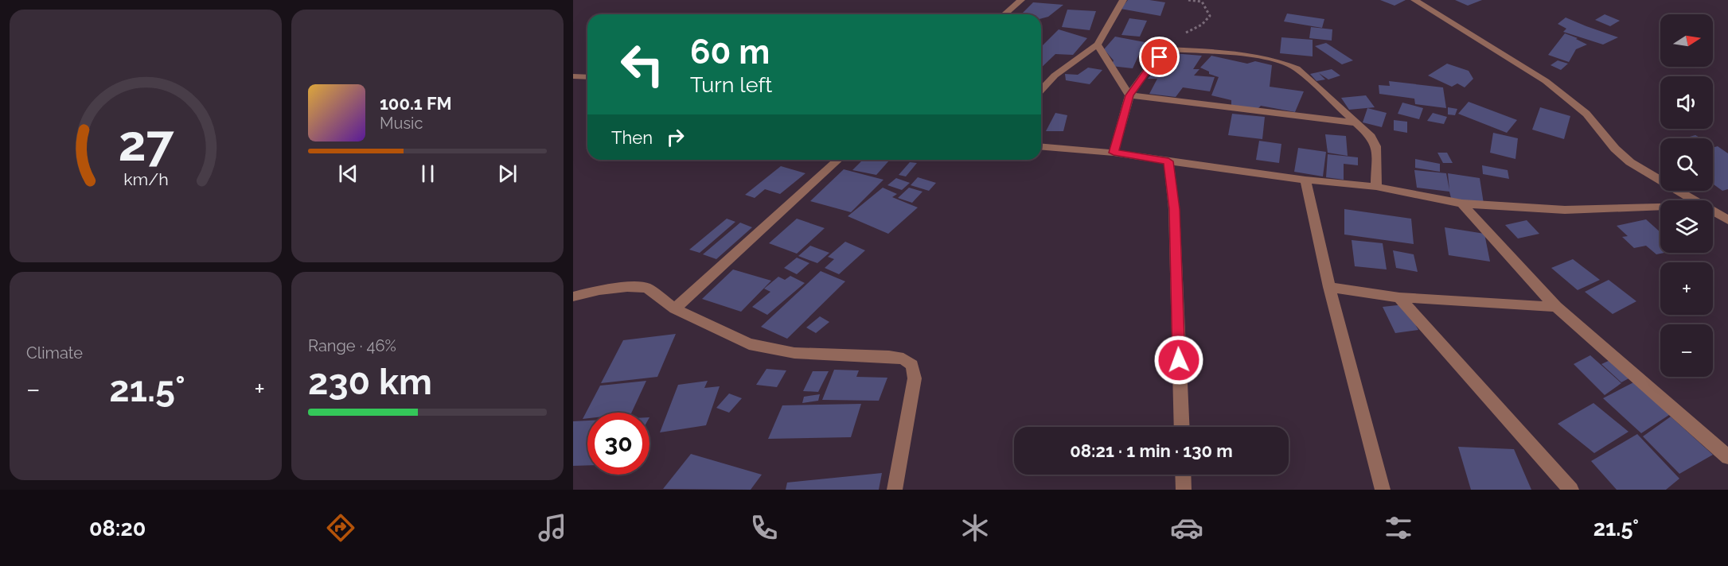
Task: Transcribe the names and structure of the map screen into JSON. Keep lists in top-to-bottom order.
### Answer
{
  "north": "right",
  "page": {
    "map_buttons": ["+", "−"],
    "turn": ["60 m", "Turn left"],
    "song": ["100.1 FM", "Music"],
    "then": "Then",
    "tile": [
      "Climate",
      ["Range · 46%", "230 km"]
    ],
    "heat": ["−", "21.5°", "+"],
    "limit": "30",
    "trip": "08:21 · 1 min · 130 m",
    "tabs": ["08:20", "21.5°"],
    "gauge": ["27", "km/h"]
  }
}
